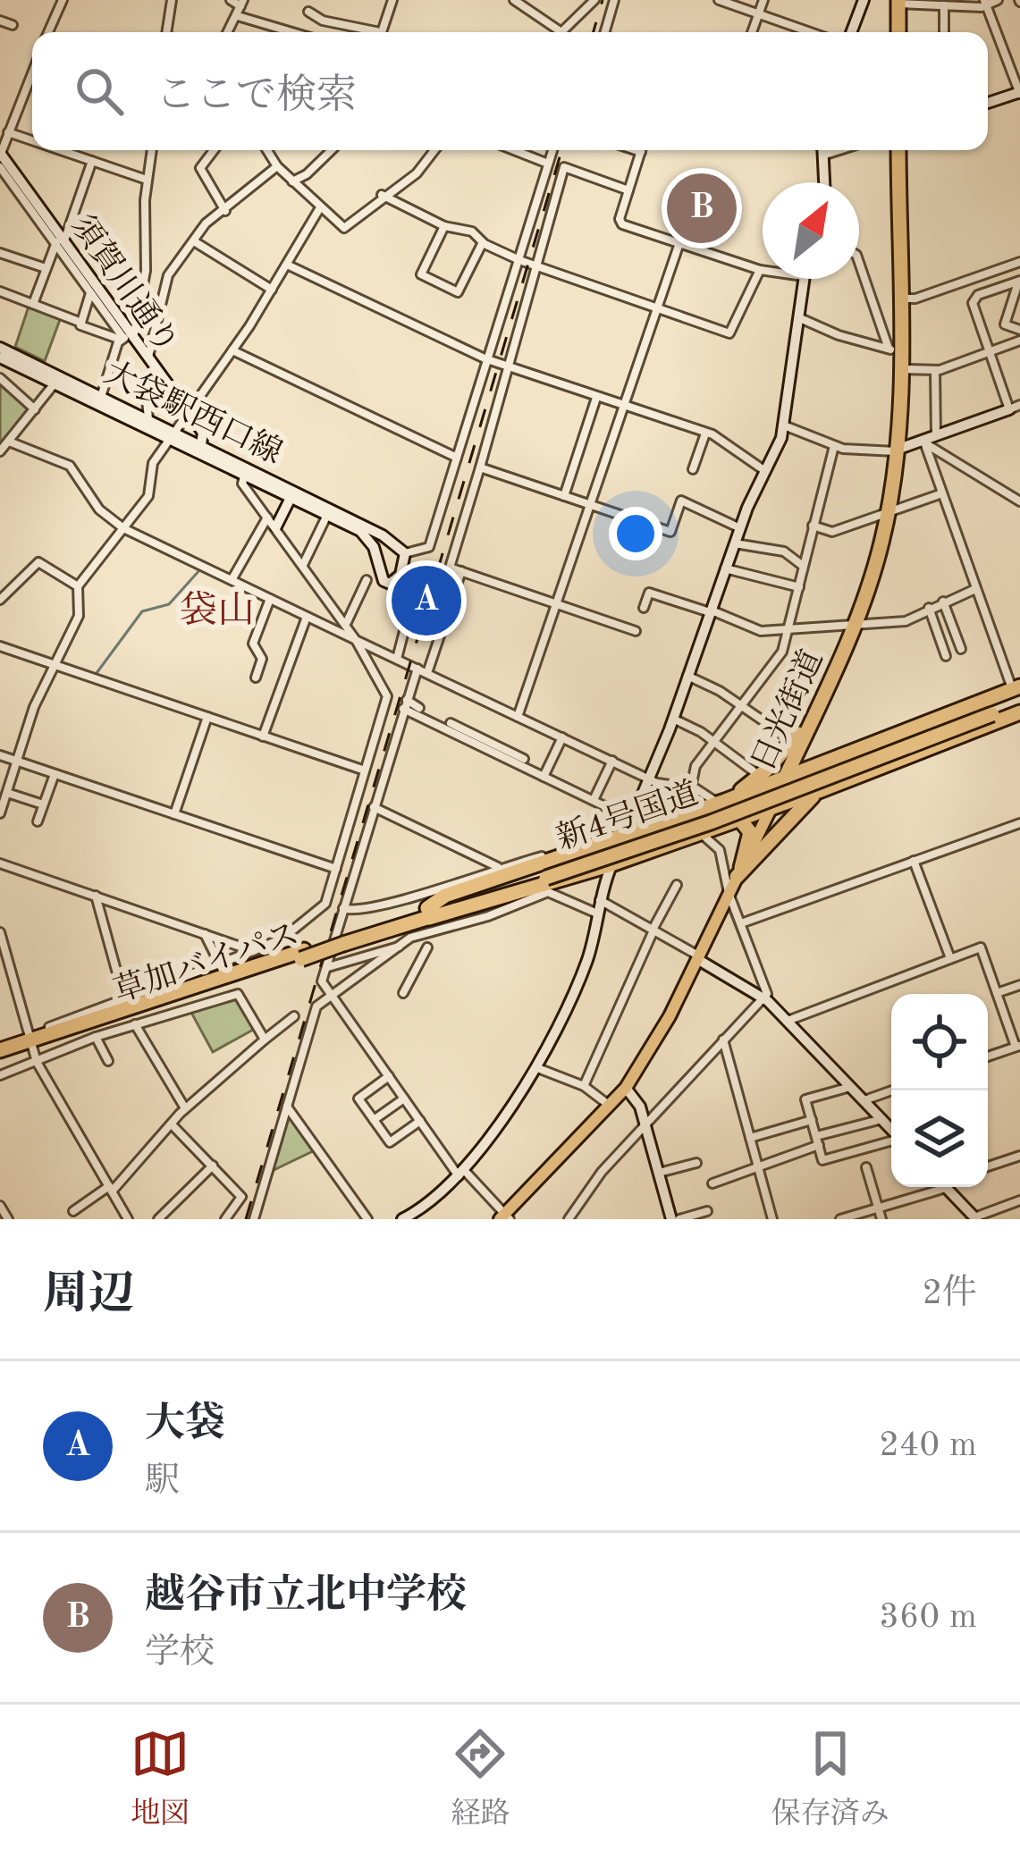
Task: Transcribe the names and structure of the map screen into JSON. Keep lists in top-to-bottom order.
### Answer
{
  "streets": {
    "highway": ["日光街道", "新4号国道", "草加バイパス"],
    "street": ["須賀川通り", "大袋駅西口線"]
  },
  "crossings": [
    ["須賀川通り", "大袋駅西口線"],
    ["新4号国道", "草加バイパス"]
  ],
  "districts": ["袋山"],
  "north": "top right",
  "page": {
    "search": "ここで検索",
    "pins": ["B", "A"],
    "heading": ["周辺", "2件"],
    "list": [
      {
        "mark": "A",
        "name": "大袋",
        "note": "駅",
        "value": "240 m"
      },
      {
        "mark": "B",
        "name": "越谷市立北中学校",
        "note": "学校",
        "value": "360 m"
      }
    ],
    "nav": ["地図", "経路", "保存済み"]
  }
}
